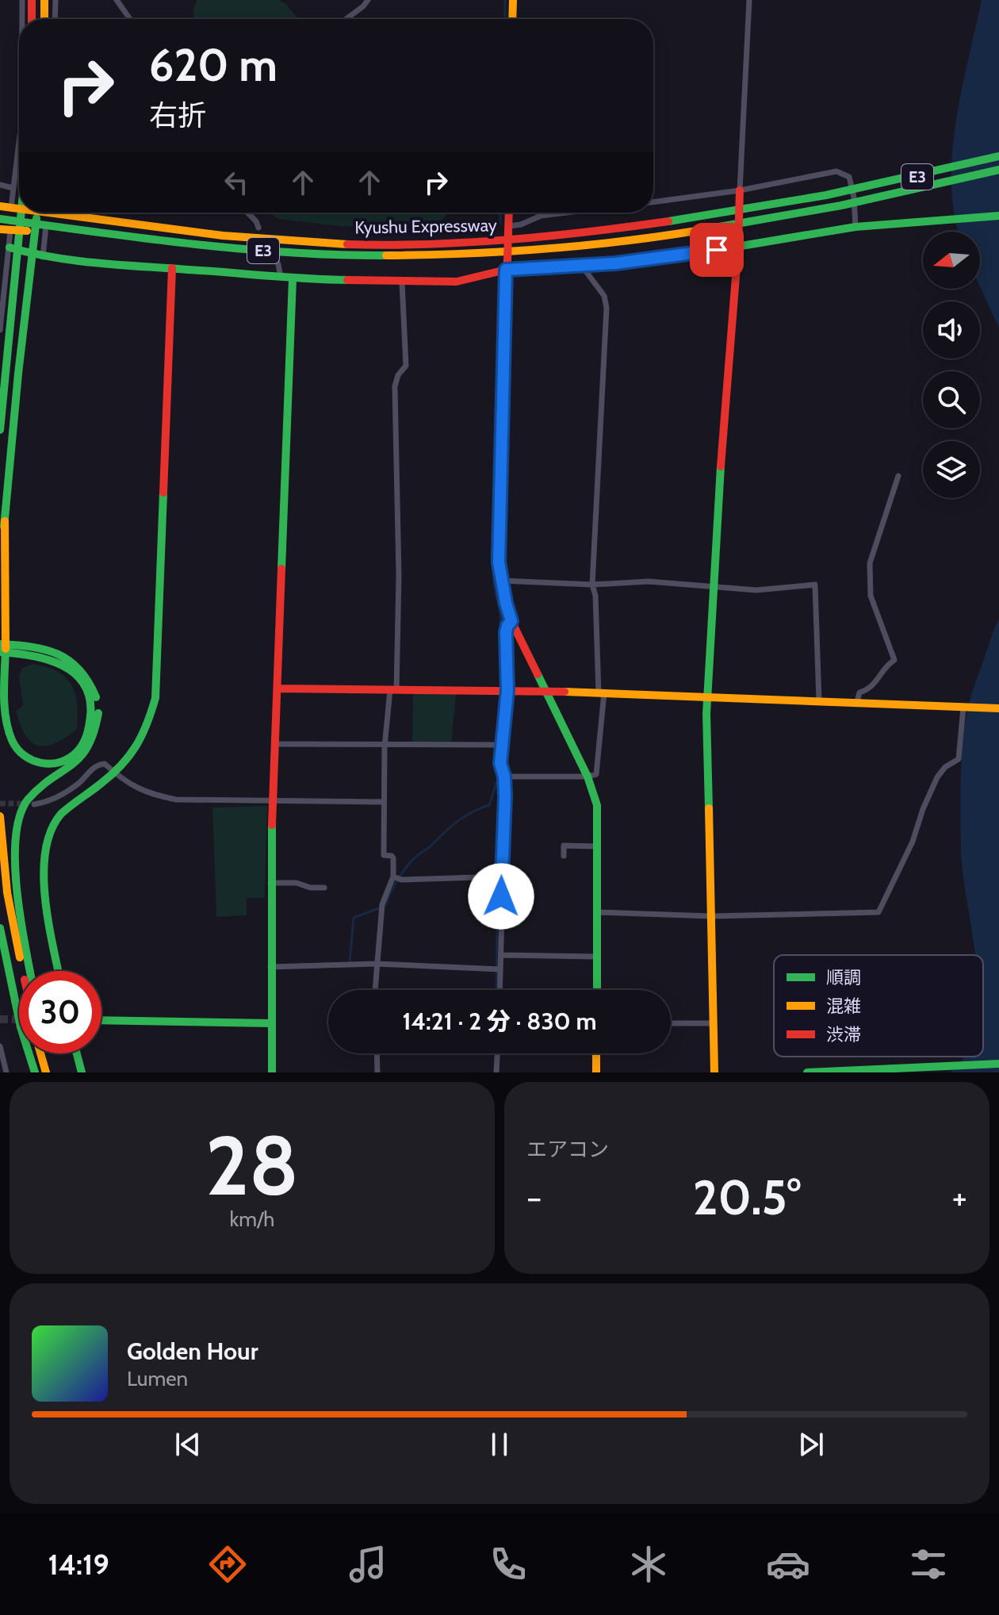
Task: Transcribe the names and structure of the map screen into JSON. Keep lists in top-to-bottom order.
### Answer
{
  "streets": {
    "main road": ["E3", "Kyushu Expressway"]
  },
  "legend": ["順調", "混雑", "渋滞"],
  "north": "left",
  "page": {
    "turn": ["620 m", "右折"],
    "limit": "30",
    "trip": "14:21 · 2 分 · 830 m",
    "tile": [
      ["28", "km/h"],
      "エアコン"
    ],
    "heat": ["−", "20.5°", "+"],
    "song": ["Golden Hour", "Lumen"],
    "tabs": "14:19"
  }
}
